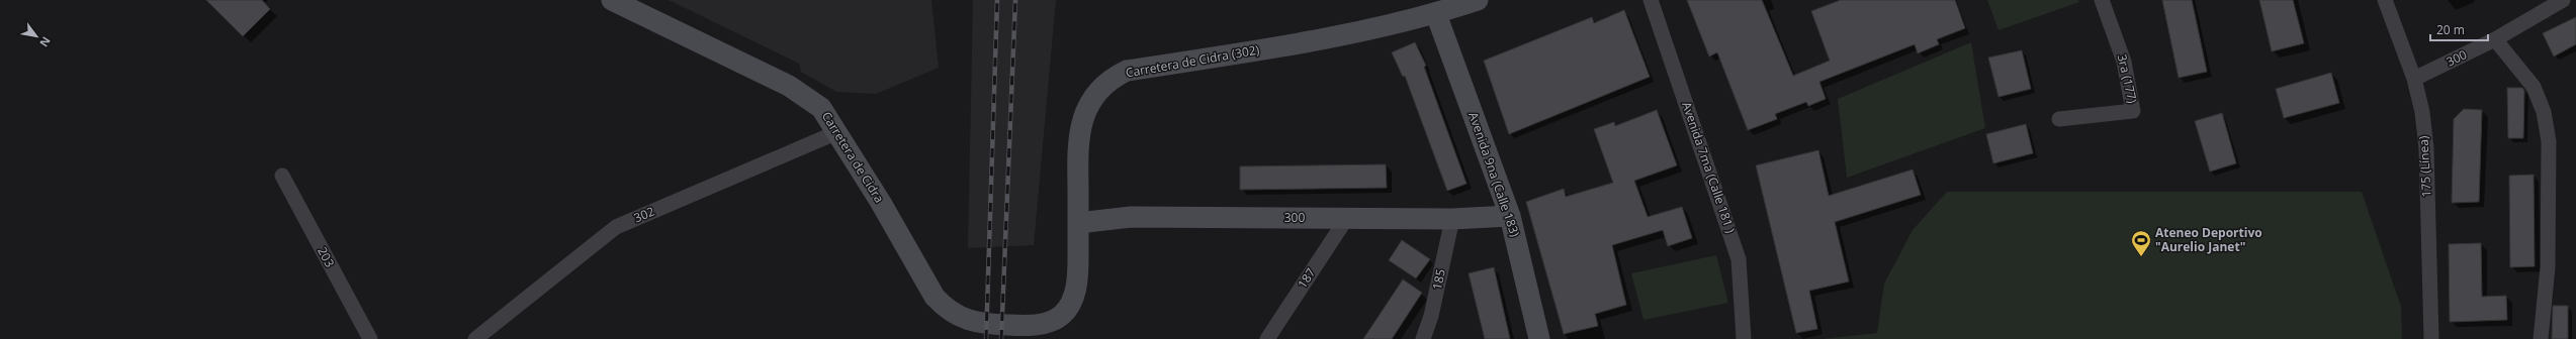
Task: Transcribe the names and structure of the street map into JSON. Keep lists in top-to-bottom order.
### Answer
{
  "streets": {
    "main road": [
      "300",
      "Carretera de Cidra (302)",
      "Carretera de Cidra",
      "Avenida 9na (Calle 183)"
    ],
    "street": [
      "3ra (177)",
      "175 (Línea)",
      "Avenida 7ma (Calle 181 )",
      "302",
      "203",
      "187",
      "185"
    ]
  },
  "crossings": [
    ["300", "Carretera de Cidra (302)"],
    ["300", "175 (Línea)"],
    ["300", "Avenida 9na (Calle 183)"],
    ["300", "187"],
    ["300", "185"],
    ["Carretera de Cidra (302)", "Carretera de Cidra"],
    ["Carretera de Cidra (302)", "Avenida 9na (Calle 183)"],
    ["Carretera de Cidra", "302"]
  ],
  "places": {
    "sports": ["Ateneo Deportivo \"Aurelio Janet\""]
  },
  "scale_bar": "20 m",
  "north": "bottom right"
}
